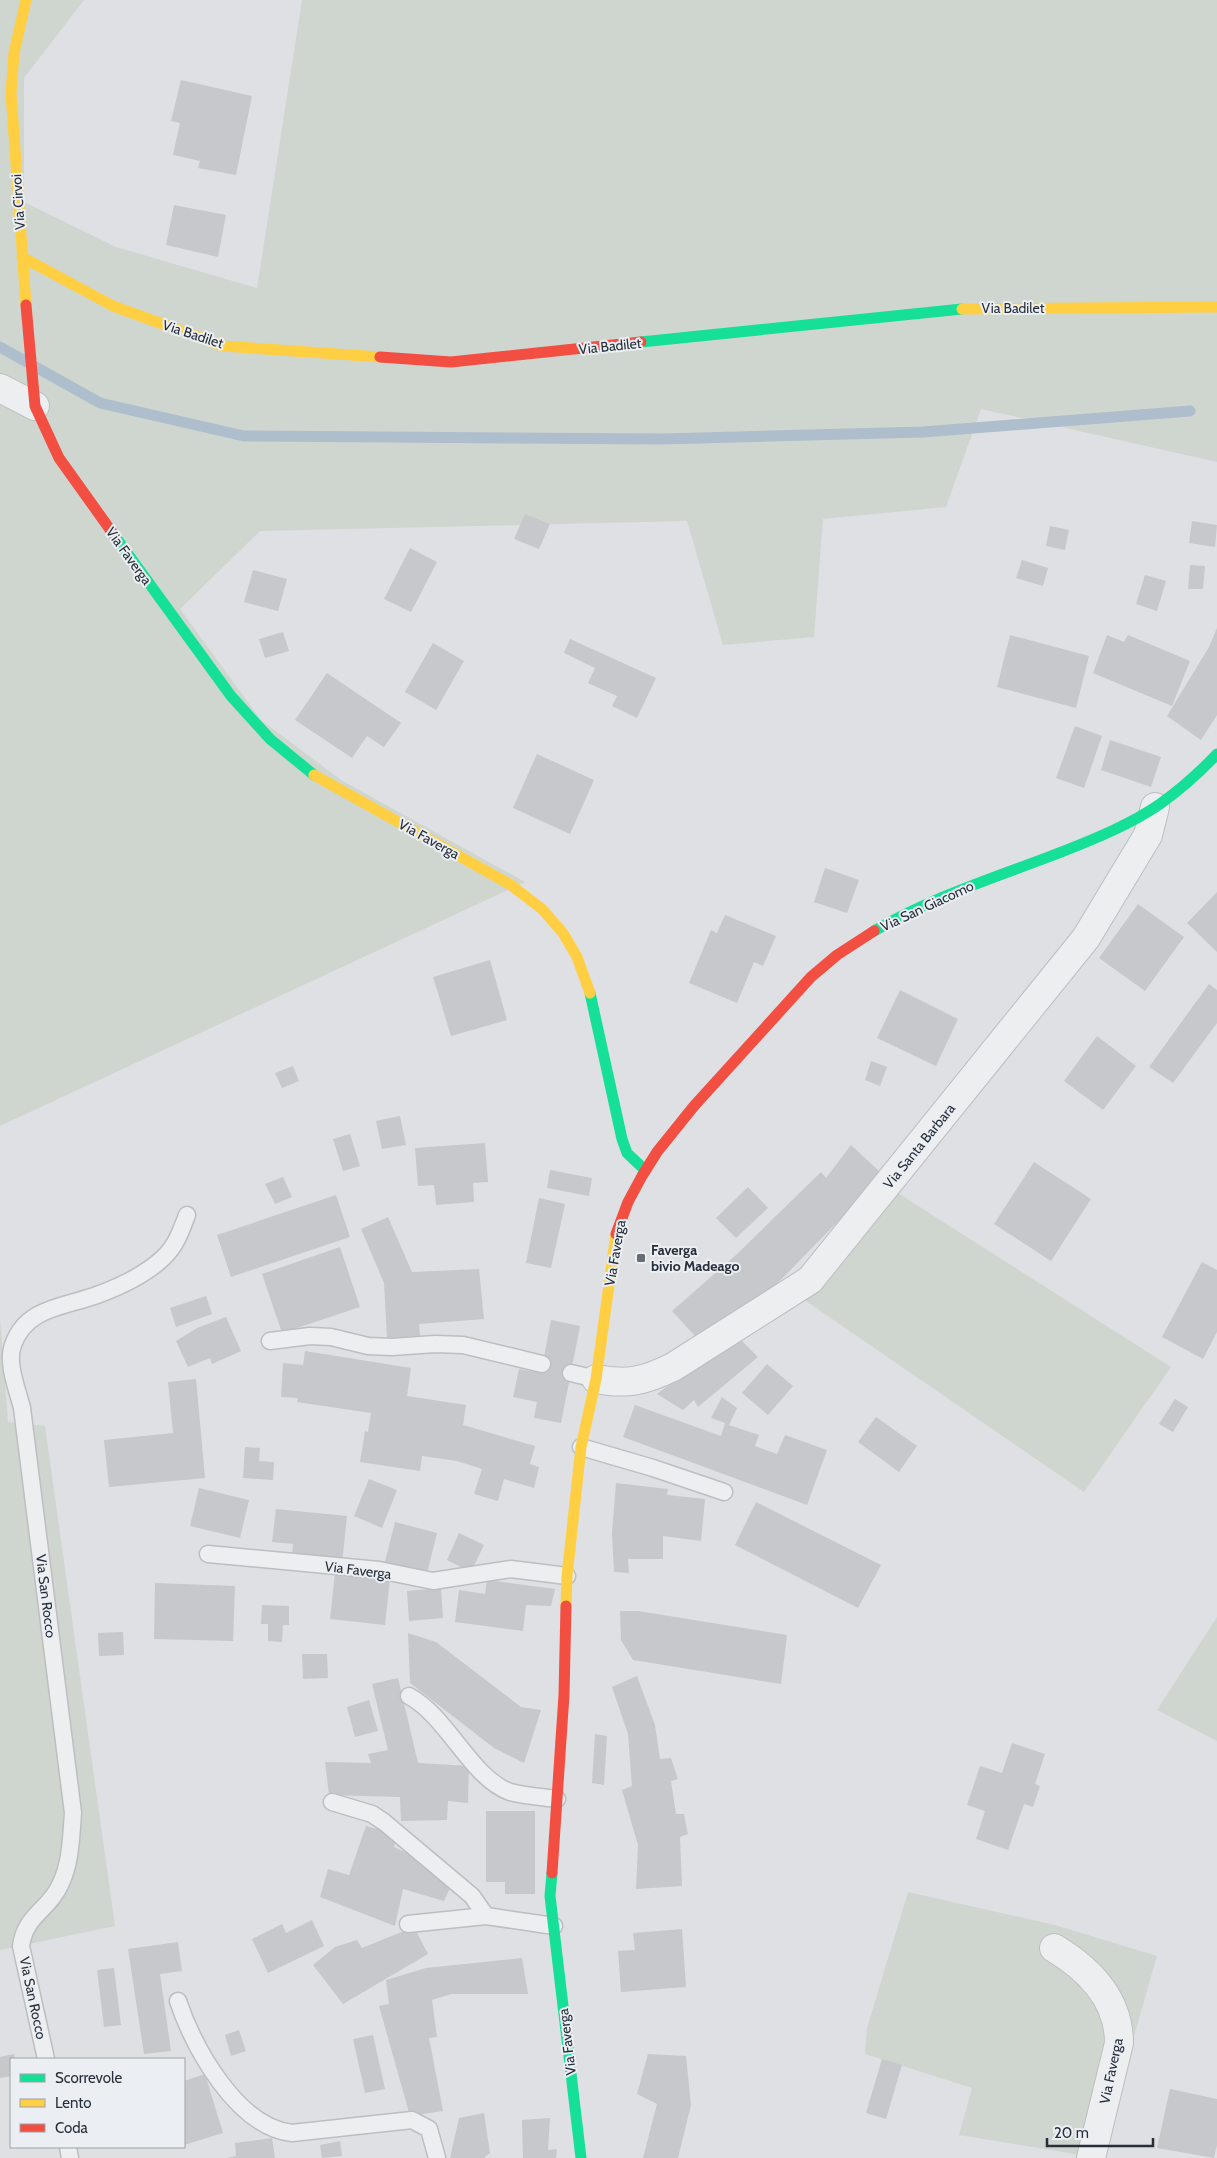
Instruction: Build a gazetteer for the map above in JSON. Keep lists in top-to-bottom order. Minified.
{"streets":{"street":["Via Cirvoi","Via Badilet","Via Faverga","Via San Giacomo","Via Santa Barbara"],"lane":["Via San Rocco"]},"crossings":[["Via Cirvoi","Via Badilet"],["Via Cirvoi","Via Faverga"],["Via Faverga","Via San Giacomo"],["Via Faverga","Via Santa Barbara"],["Via San Giacomo","Via Santa Barbara"]],"places":{"transit":["Faverga bivio Madeago"]},"legend":["Scorrevole","Lento","Coda"],"scale_bar":"20 m"}
